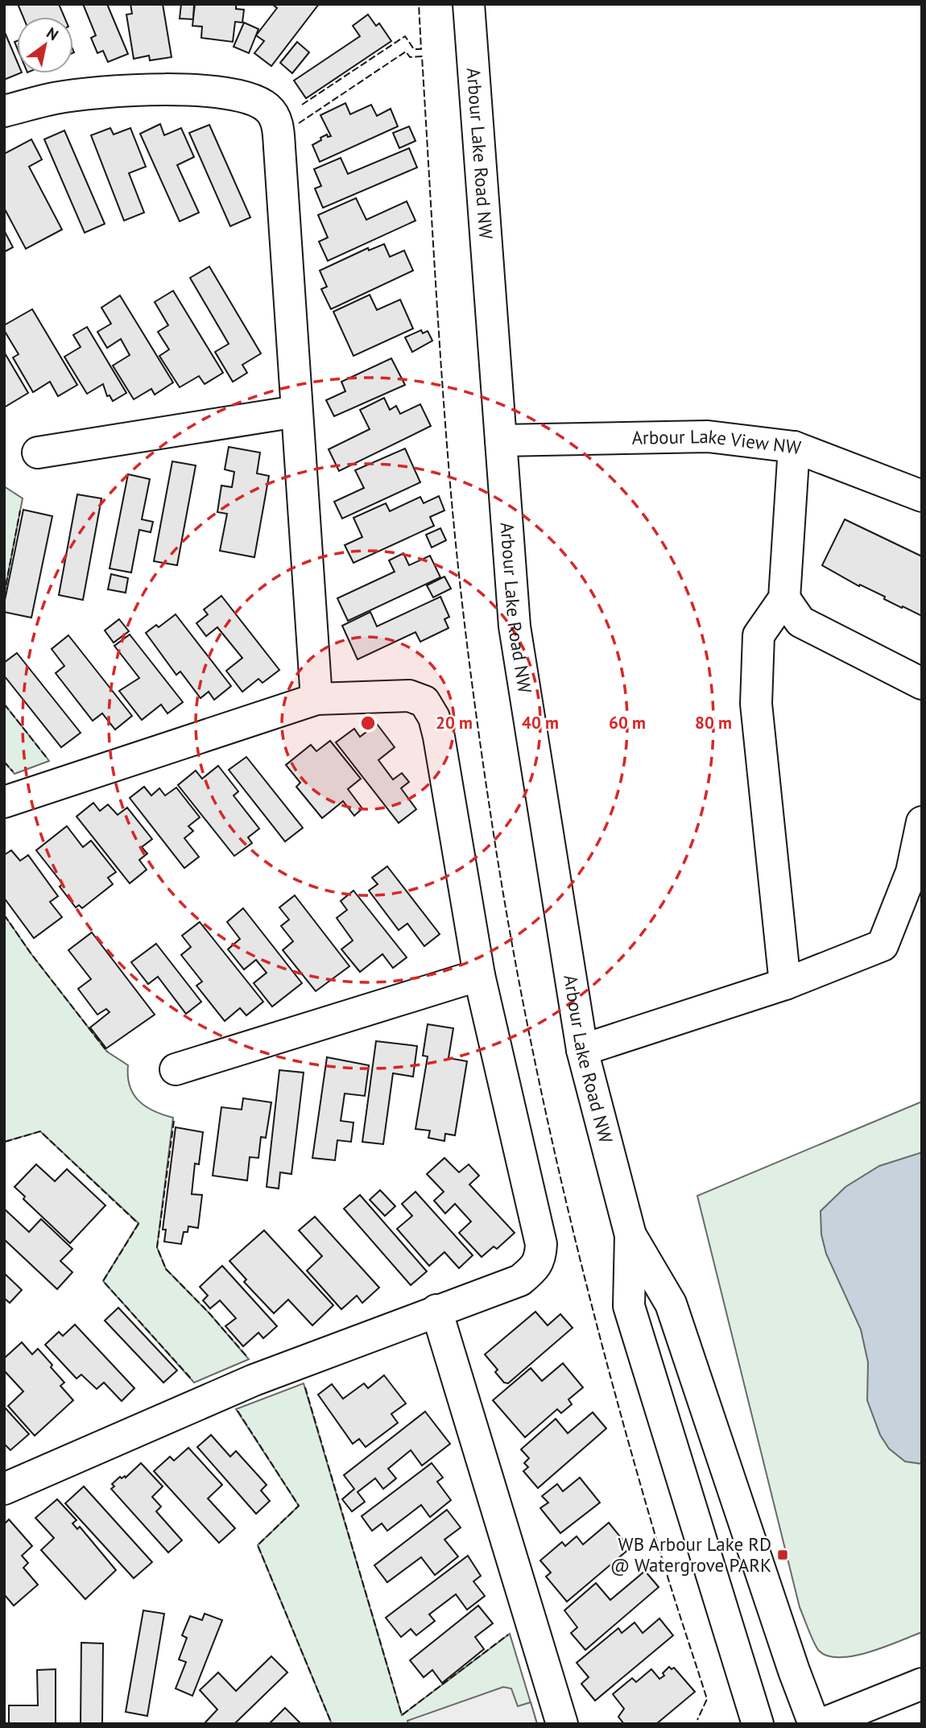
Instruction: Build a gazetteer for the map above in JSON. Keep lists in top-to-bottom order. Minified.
{"streets":{"street":["Arbour Lake Road NW","Arbour Lake View NW"]},"crossings":[["Arbour Lake Road NW","Arbour Lake View NW"]],"places":{"transit":["WB Arbour Lake RD @ Watergrove PARK"]},"north":"top right","rings":["20 m","40 m","60 m","80 m"]}
